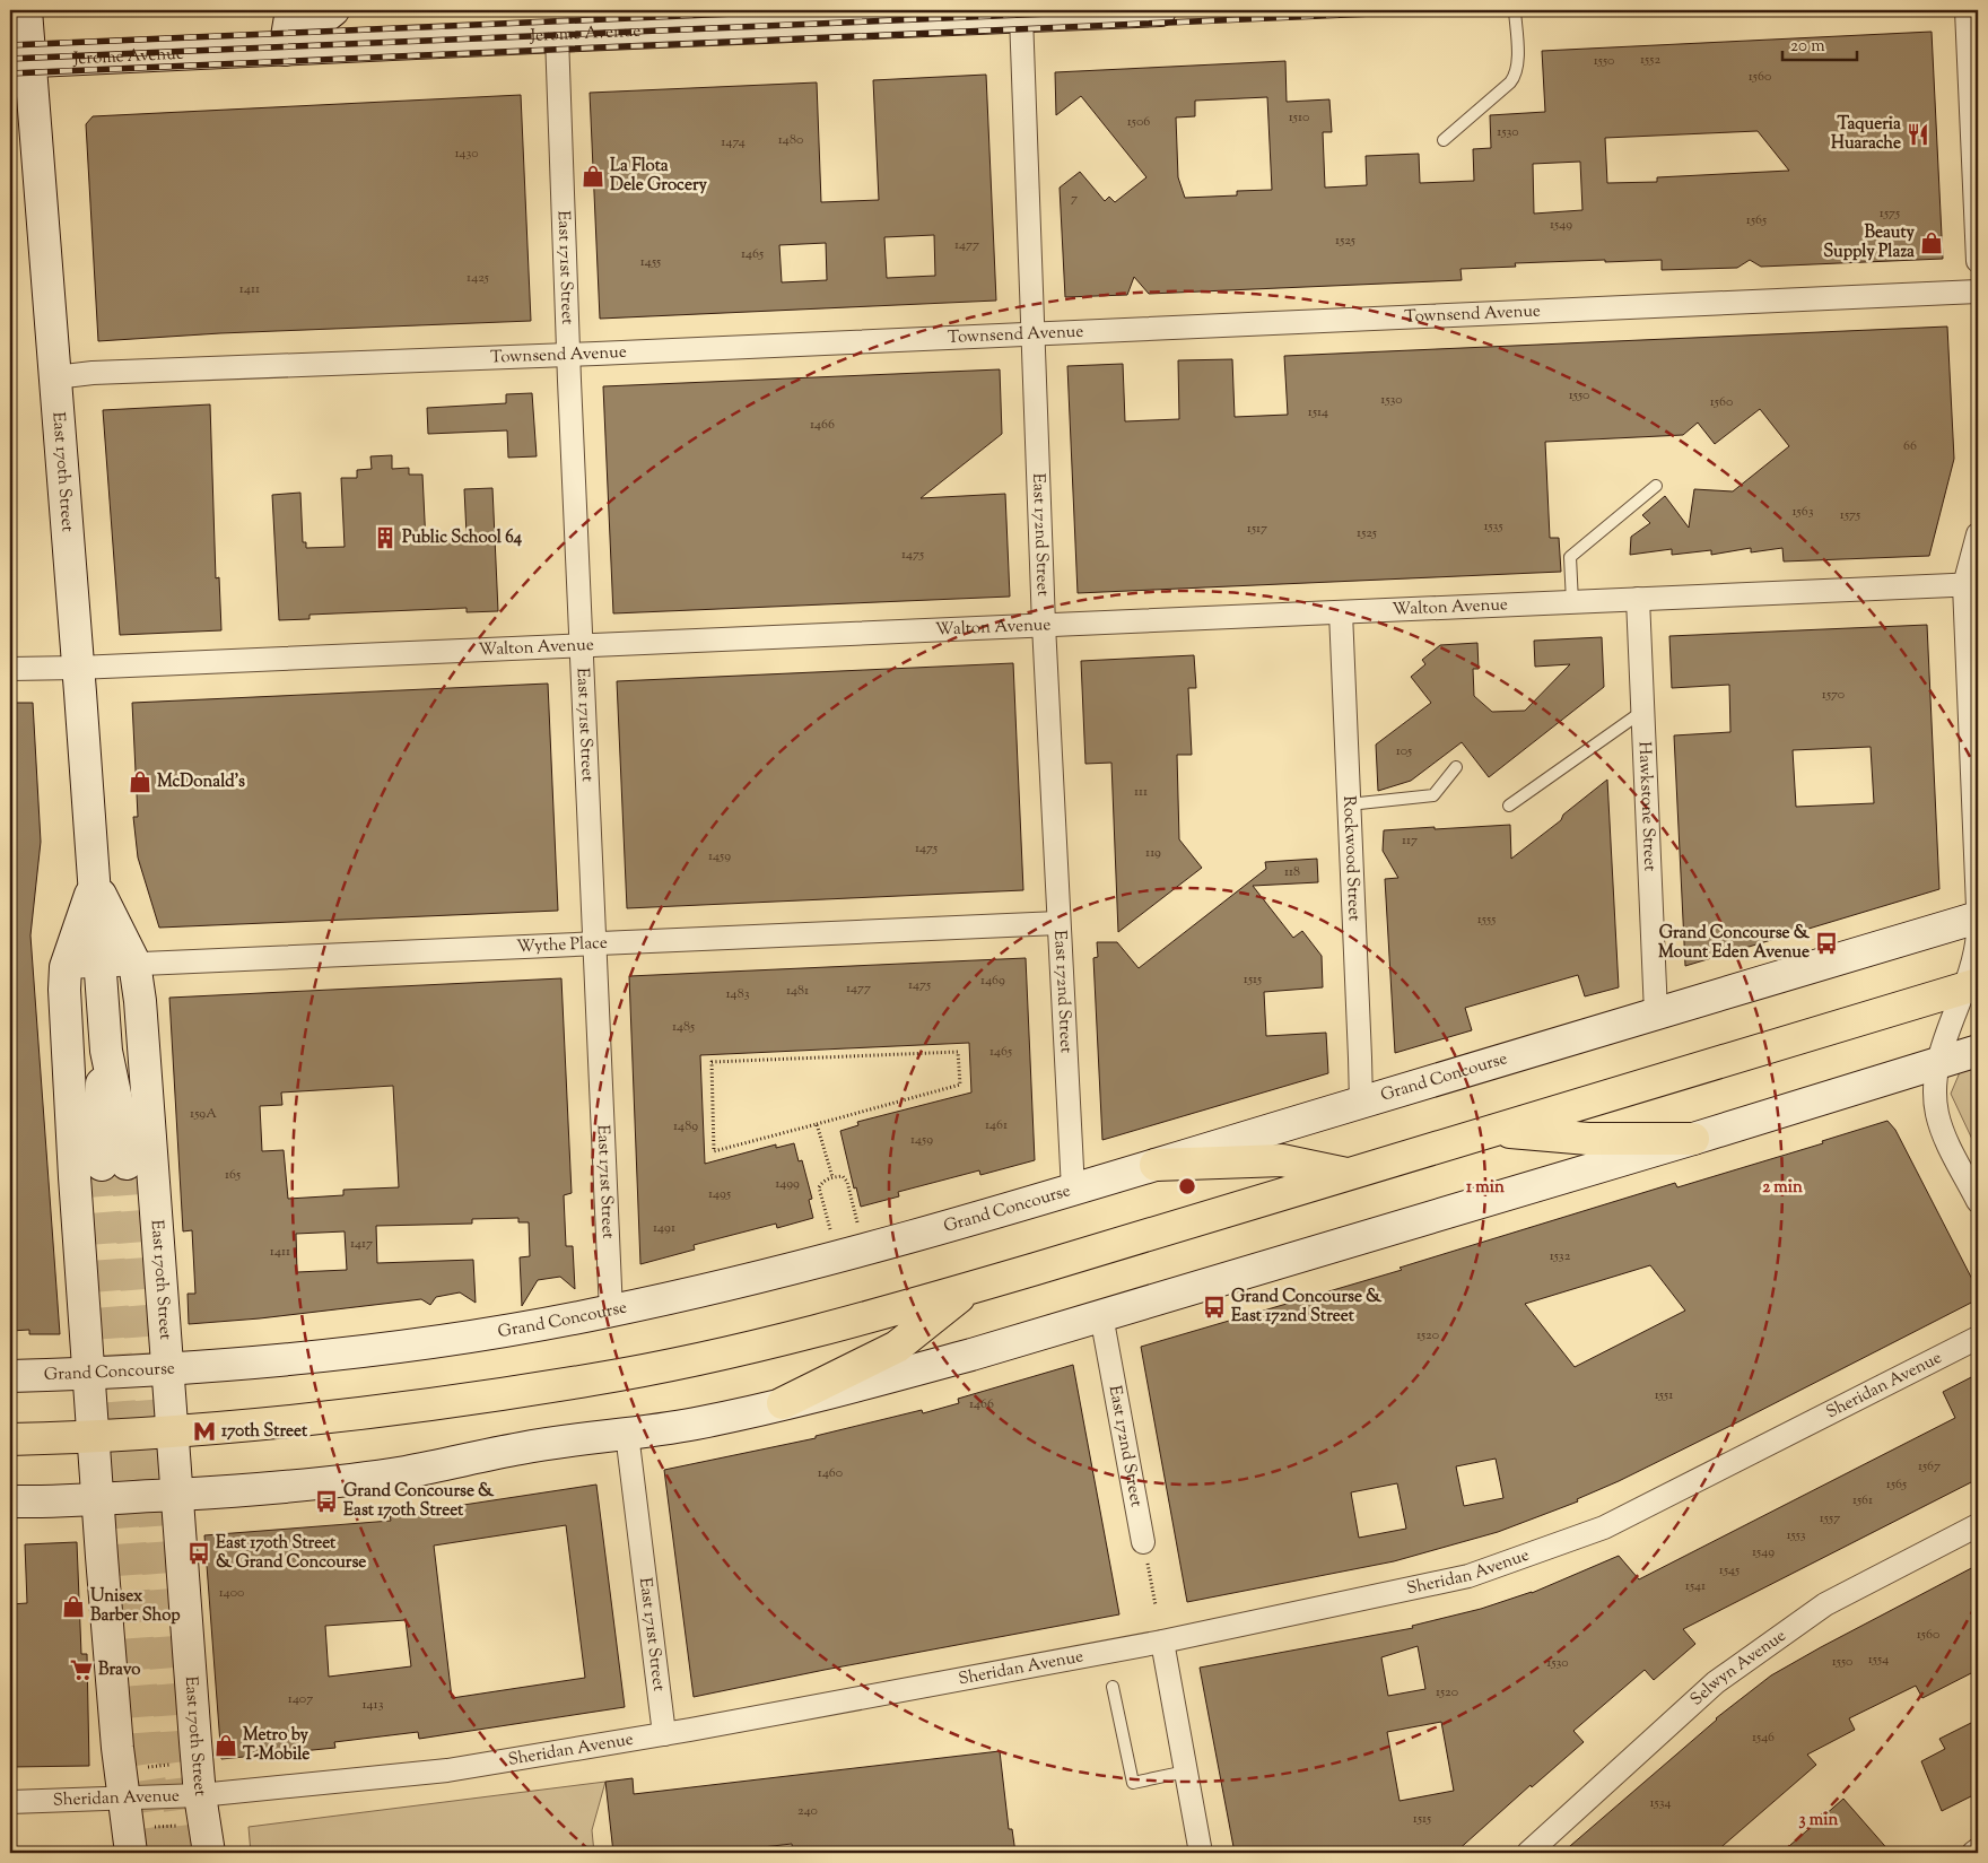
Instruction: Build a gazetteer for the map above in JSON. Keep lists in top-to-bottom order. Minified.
{"streets":{"street":["Jerome Avenue","East 171st Street","Townsend Avenue","East 170th Street","East 172nd Street","Walton Avenue","Hawkstone Street","Rockwood Street","Wythe Place","Grand Concourse","Sheridan Avenue","Selwyn Avenue"]},"crossings":[["Jerome Avenue","East 171st Street"],["Jerome Avenue","East 170th Street"],["Jerome Avenue","East 172nd Street"],["East 171st Street","Townsend Avenue"],["East 171st Street","Walton Avenue"],["East 171st Street","Wythe Place"],["East 171st Street","Grand Concourse"],["East 171st Street","Sheridan Avenue"],["Townsend Avenue","East 170th Street"],["Townsend Avenue","East 172nd Street"],["East 170th Street","Walton Avenue"],["East 170th Street","Wythe Place"],["East 170th Street","Grand Concourse"],["East 170th Street","Sheridan Avenue"],["East 172nd Street","Walton Avenue"],["East 172nd Street","Wythe Place"],["East 172nd Street","Grand Concourse"],["Walton Avenue","Hawkstone Street"],["Walton Avenue","Rockwood Street"],["Hawkstone Street","Grand Concourse"],["Rockwood Street","Grand Concourse"]],"places":{"restaurant":["Taqueria Huarache"],"shop":["La Flota Dele Grocery","Beauty Supply Plaza","McDonald's","Unisex Barber Shop","Metro by T-Mobile"],"building":["Public School 64"],"bus stop":["Grand Concourse & Mount Eden Avenue","Grand Concourse & East 172nd Street","Grand Concourse & East 170th Street","East 170th Street & Grand Concourse"],"metro station":["170th Street"],"supermarket":["Bravo"]},"house_numbers":["1552","1550","1560","1510","1506","1530","1480","1474","1430","7","1575","1565","1549","1525","1477","1465","1455","1425","1411","1550","1530","1560","1514","1466","66","1563","1575","1535","1517","1525","1475","1570","105","111","117","1475","119","1459","118","1555","1515","1469","1475","1477","1481","1483","1485","1465","159A","1461","1489","1459","165","1499","1495","1491","1417","1411","1532","1520","1551","1466","1567","1460","1565","1561","1557","1553","1549","1545","1541","1400","1560","1554","1550","1530","1520","1407","1413","1546","1534","240","1515"],"scale_bar":"20 m","rings":["1 min","2 min","3 min"]}
